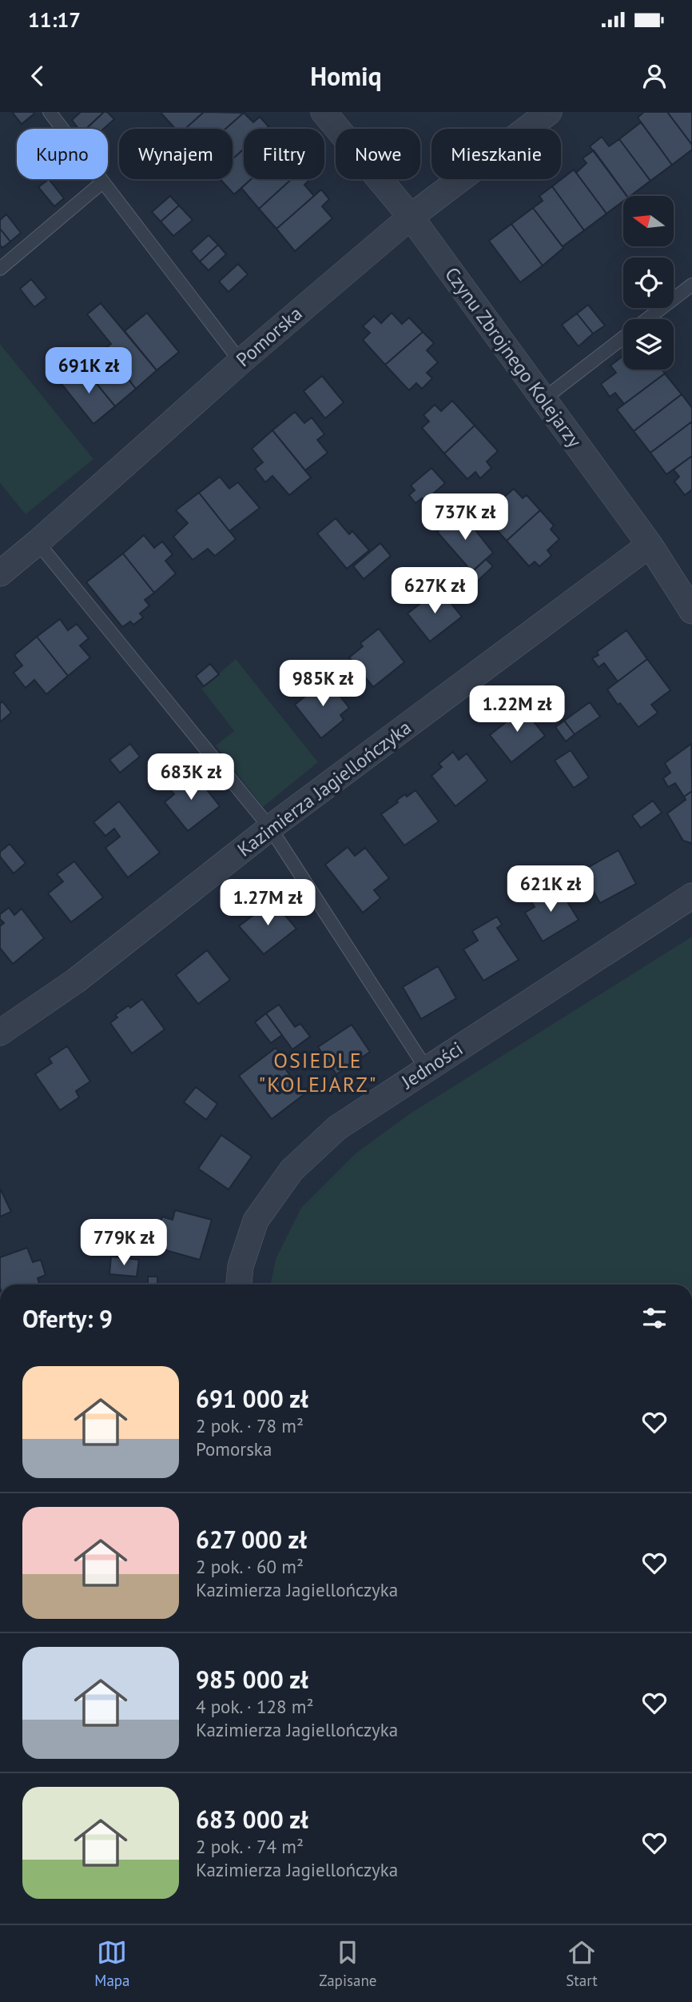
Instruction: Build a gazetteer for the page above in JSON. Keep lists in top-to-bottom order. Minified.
{"streets":{"street":["Pomorska","Czynu Zbrojnego Kolejarzy","Kazimierza Jagiellończyka","Jedności"]},"crossings":[["Pomorska","Czynu Zbrojnego Kolejarzy"],["Czynu Zbrojnego Kolejarzy","Kazimierza Jagiellończyka"]],"districts":["OSIEDLE \"KOLEJARZ\""],"north":"left","page":{"status":"11:17","header":"Homiq","chip":["Kupno","Wynajem","Filtry","Nowe","Mieszkanie"],"price":["691K zł","737K zł","627K zł","985K zł","1.22M zł","683K zł","621K zł","1.27M zł","779K zł"],"heading":"Oferty: 9","list":[{"name":"691 000 zł","note":"2 pok. · 78 m² · Pomorska"},{"name":"627 000 zł","note":"2 pok. · 60 m² · Kazimierza Jagiellończyka"},{"name":"985 000 zł","note":"4 pok. · 128 m² · Kazimierza Jagiellończyka"},{"name":"683 000 zł","note":"2 pok. · 74 m² · Kazimierza Jagiellończyka"}],"tabs":["Mapa","Zapisane","Start"]}}
